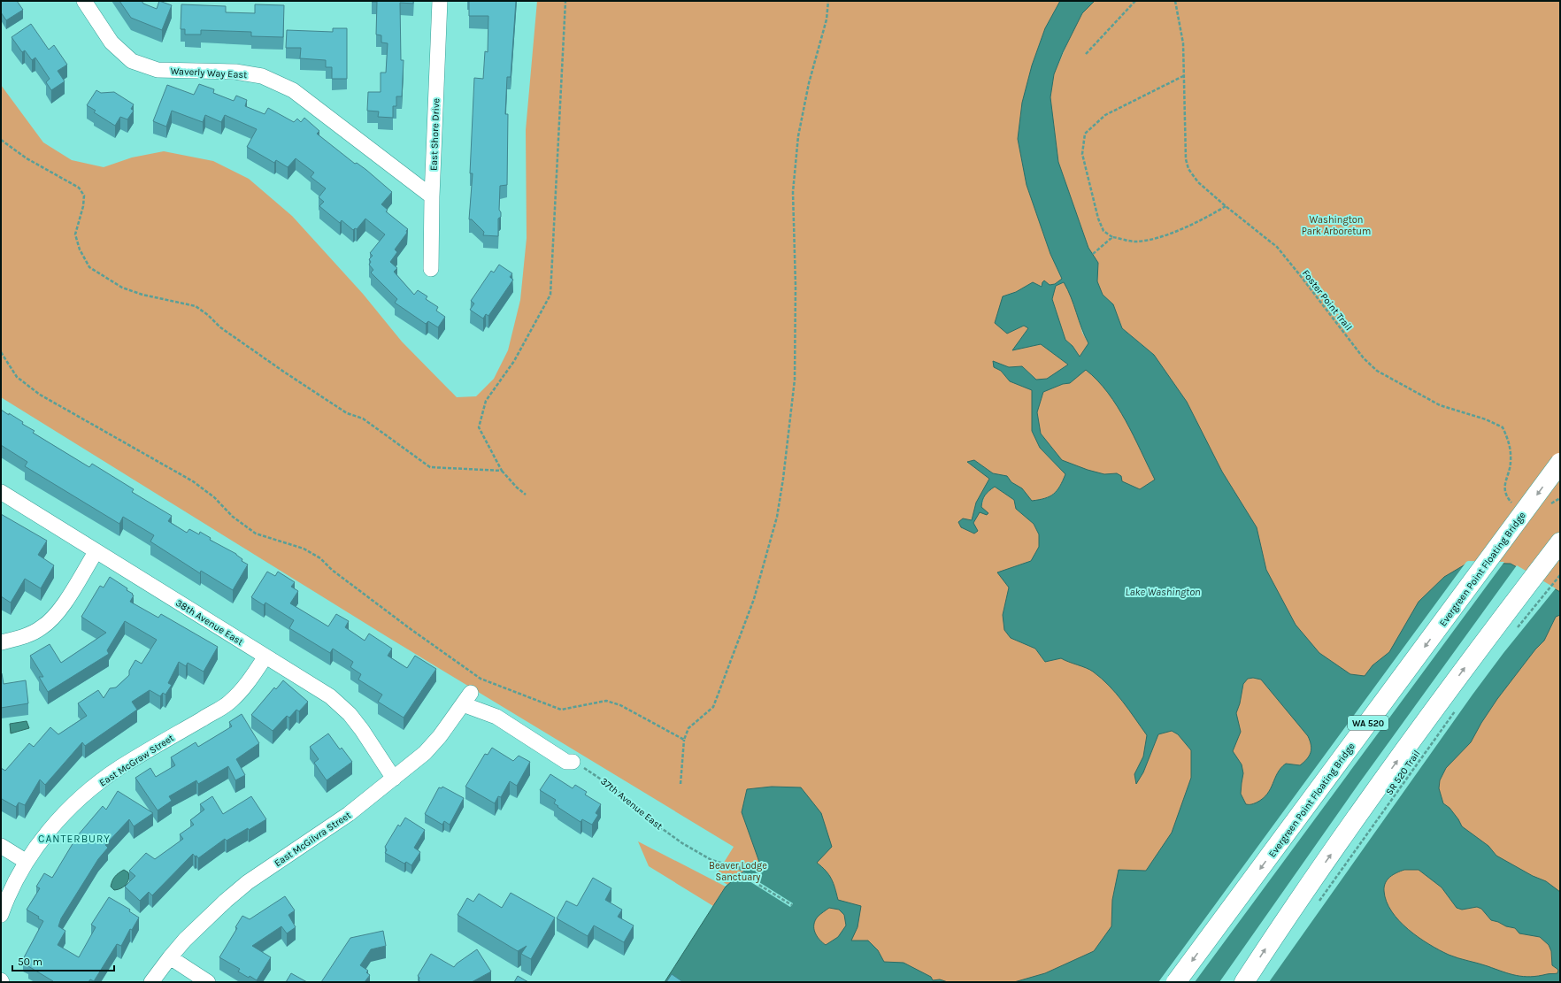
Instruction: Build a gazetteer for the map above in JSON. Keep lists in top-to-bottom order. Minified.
{"streets":{"highway":["Evergreen Point Floating Bridge","WA 520"],"street":["Waverly Way East","East Shore Drive","38th Avenue East","East McGraw Street","East McGilvra Street"],"path":["Foster Point Trail","SR 520 Trail","37th Avenue East"]},"crossings":[["Waverly Way East","East Shore Drive"],["38th Avenue East","East McGraw Street"],["38th Avenue East","East McGilvra Street"],["37th Avenue East","East McGilvra Street"]],"districts":["CANTERBURY"],"water":["Lake Washington"],"parks":["Washington Park Arboretum","Beaver Lodge Sanctuary"],"scale_bar":"50 m"}
